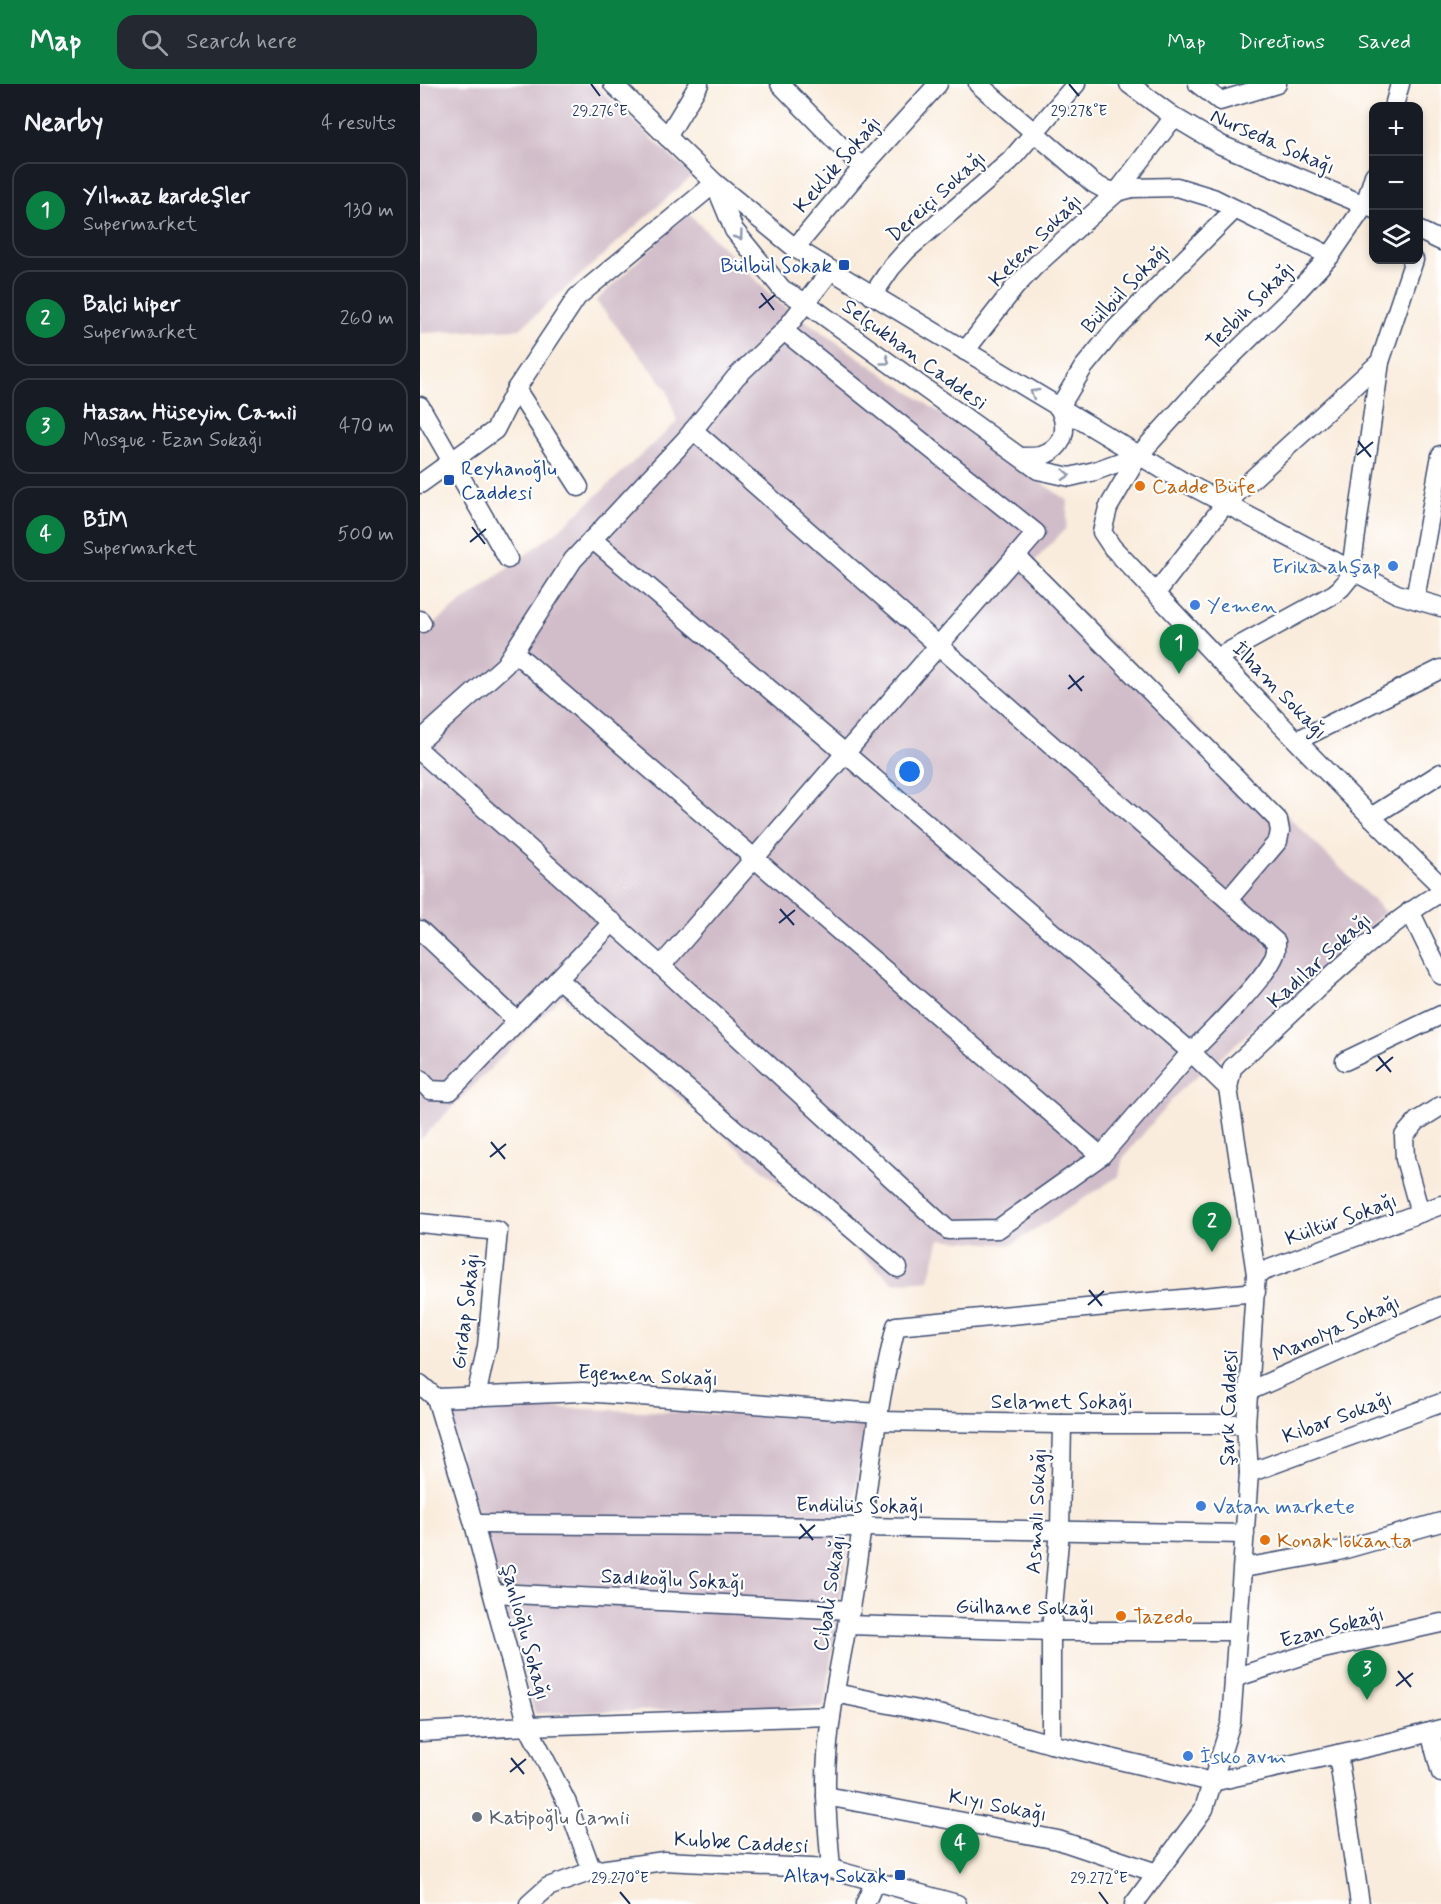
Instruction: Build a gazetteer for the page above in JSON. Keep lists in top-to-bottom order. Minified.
{"streets":{"street":["Nurseda Sokağı","Keklik Sokağı","Dereiçi Sokağı","Keten Sokağı","Bülbül Sokağı","Tesbih Sokağı","Selçukhan Caddesi","İlham Sokağı","Kadılar Sokağı","Kültür Sokağı","Girdap Sokağı","Manolya Sokağı","Egemen Sokağı","Selamet Sokağı","Şark Caddesi","Kibar Sokağı","Endülüs Sokağı","Asmalı Sokağı","Sadıkoğlu Sokağı","Cibali Sokağı","Gülhane Sokağı","Ezan Sokağı","Şanlıoğlu Sokağı","Kıyı Sokağı","Kubbe Caddesi"]},"crossings":[["Nurseda Sokağı","Keten Sokağı"],["Nurseda Sokağı","Tesbih Sokağı"],["Keklik Sokağı","Selçukhan Caddesi"],["Dereiçi Sokağı","Selçukhan Caddesi"],["Keten Sokağı","Selçukhan Caddesi"],["Bülbül Sokağı","Selçukhan Caddesi"],["Tesbih Sokağı","Selçukhan Caddesi"],["Tesbih Sokağı","İlham Sokağı"],["Selçukhan Caddesi","İlham Sokağı"],["Kadılar Sokağı","Şark Caddesi"],["Kültür Sokağı","Şark Caddesi"],["Kültür Sokağı","Cibali Sokağı"],["Girdap Sokağı","Egemen Sokağı"],["Manolya Sokağı","Şark Caddesi"],["Egemen Sokağı","Selamet Sokağı"],["Egemen Sokağı","Cibali Sokağı"],["Egemen Sokağı","Şanlıoğlu Sokağı"],["Selamet Sokağı","Şark Caddesi"],["Selamet Sokağı","Asmalı Sokağı"],["Selamet Sokağı","Cibali Sokağı"],["Şark Caddesi","Kibar Sokağı"],["Şark Caddesi","Endülüs Sokağı"],["Şark Caddesi","Gülhane Sokağı"],["Şark Caddesi","Ezan Sokağı"],["Şark Caddesi","Kıyı Sokağı"],["Endülüs Sokağı","Asmalı Sokağı"],["Endülüs Sokağı","Cibali Sokağı"],["Endülüs Sokağı","Şanlıoğlu Sokağı"],["Asmalı Sokağı","Gülhane Sokağı"],["Sadıkoğlu Sokağı","Cibali Sokağı"],["Sadıkoğlu Sokağı","Gülhane Sokağı"],["Sadıkoğlu Sokağı","Şanlıoğlu Sokağı"],["Cibali Sokağı","Gülhane Sokağı"],["Cibali Sokağı","Kıyı Sokağı"],["Cibali Sokağı","Kubbe Caddesi"],["Şanlıoğlu Sokağı","Kubbe Caddesi"]],"places":{"transit":["Bülbül Sokak","Reyhanoğlu Caddesi","Altay Sokak"],"other":["Cadde Büfe","Erika ahşap","Yemen","Vatan markete","Konak lokanta","Tazedo","İsko avm","Katipoğlu Camii"]},"page":{"header":"Map","search":"Search here","nav":["Map","Directions","Saved"],"heading":["Nearby","4 results"],"map_buttons":["+","−"],"list":[{"mark":"1","name":"Yılmaz kardeşler","note":"Supermarket","value":"130 m"},{"mark":"2","name":"Balci hiper","note":"Supermarket","value":"260 m"},{"mark":"3","name":"Hasan Hüseyin Camii","note":"Mosque · Ezan Sokağı","value":"470 m"},{"mark":"4","name":"BİM","note":"Supermarket","value":"500 m"}],"pins":["1","2","3","4"]},"coordinates":["29.276°E","29.278°E","29.270°E","29.272°E"]}
